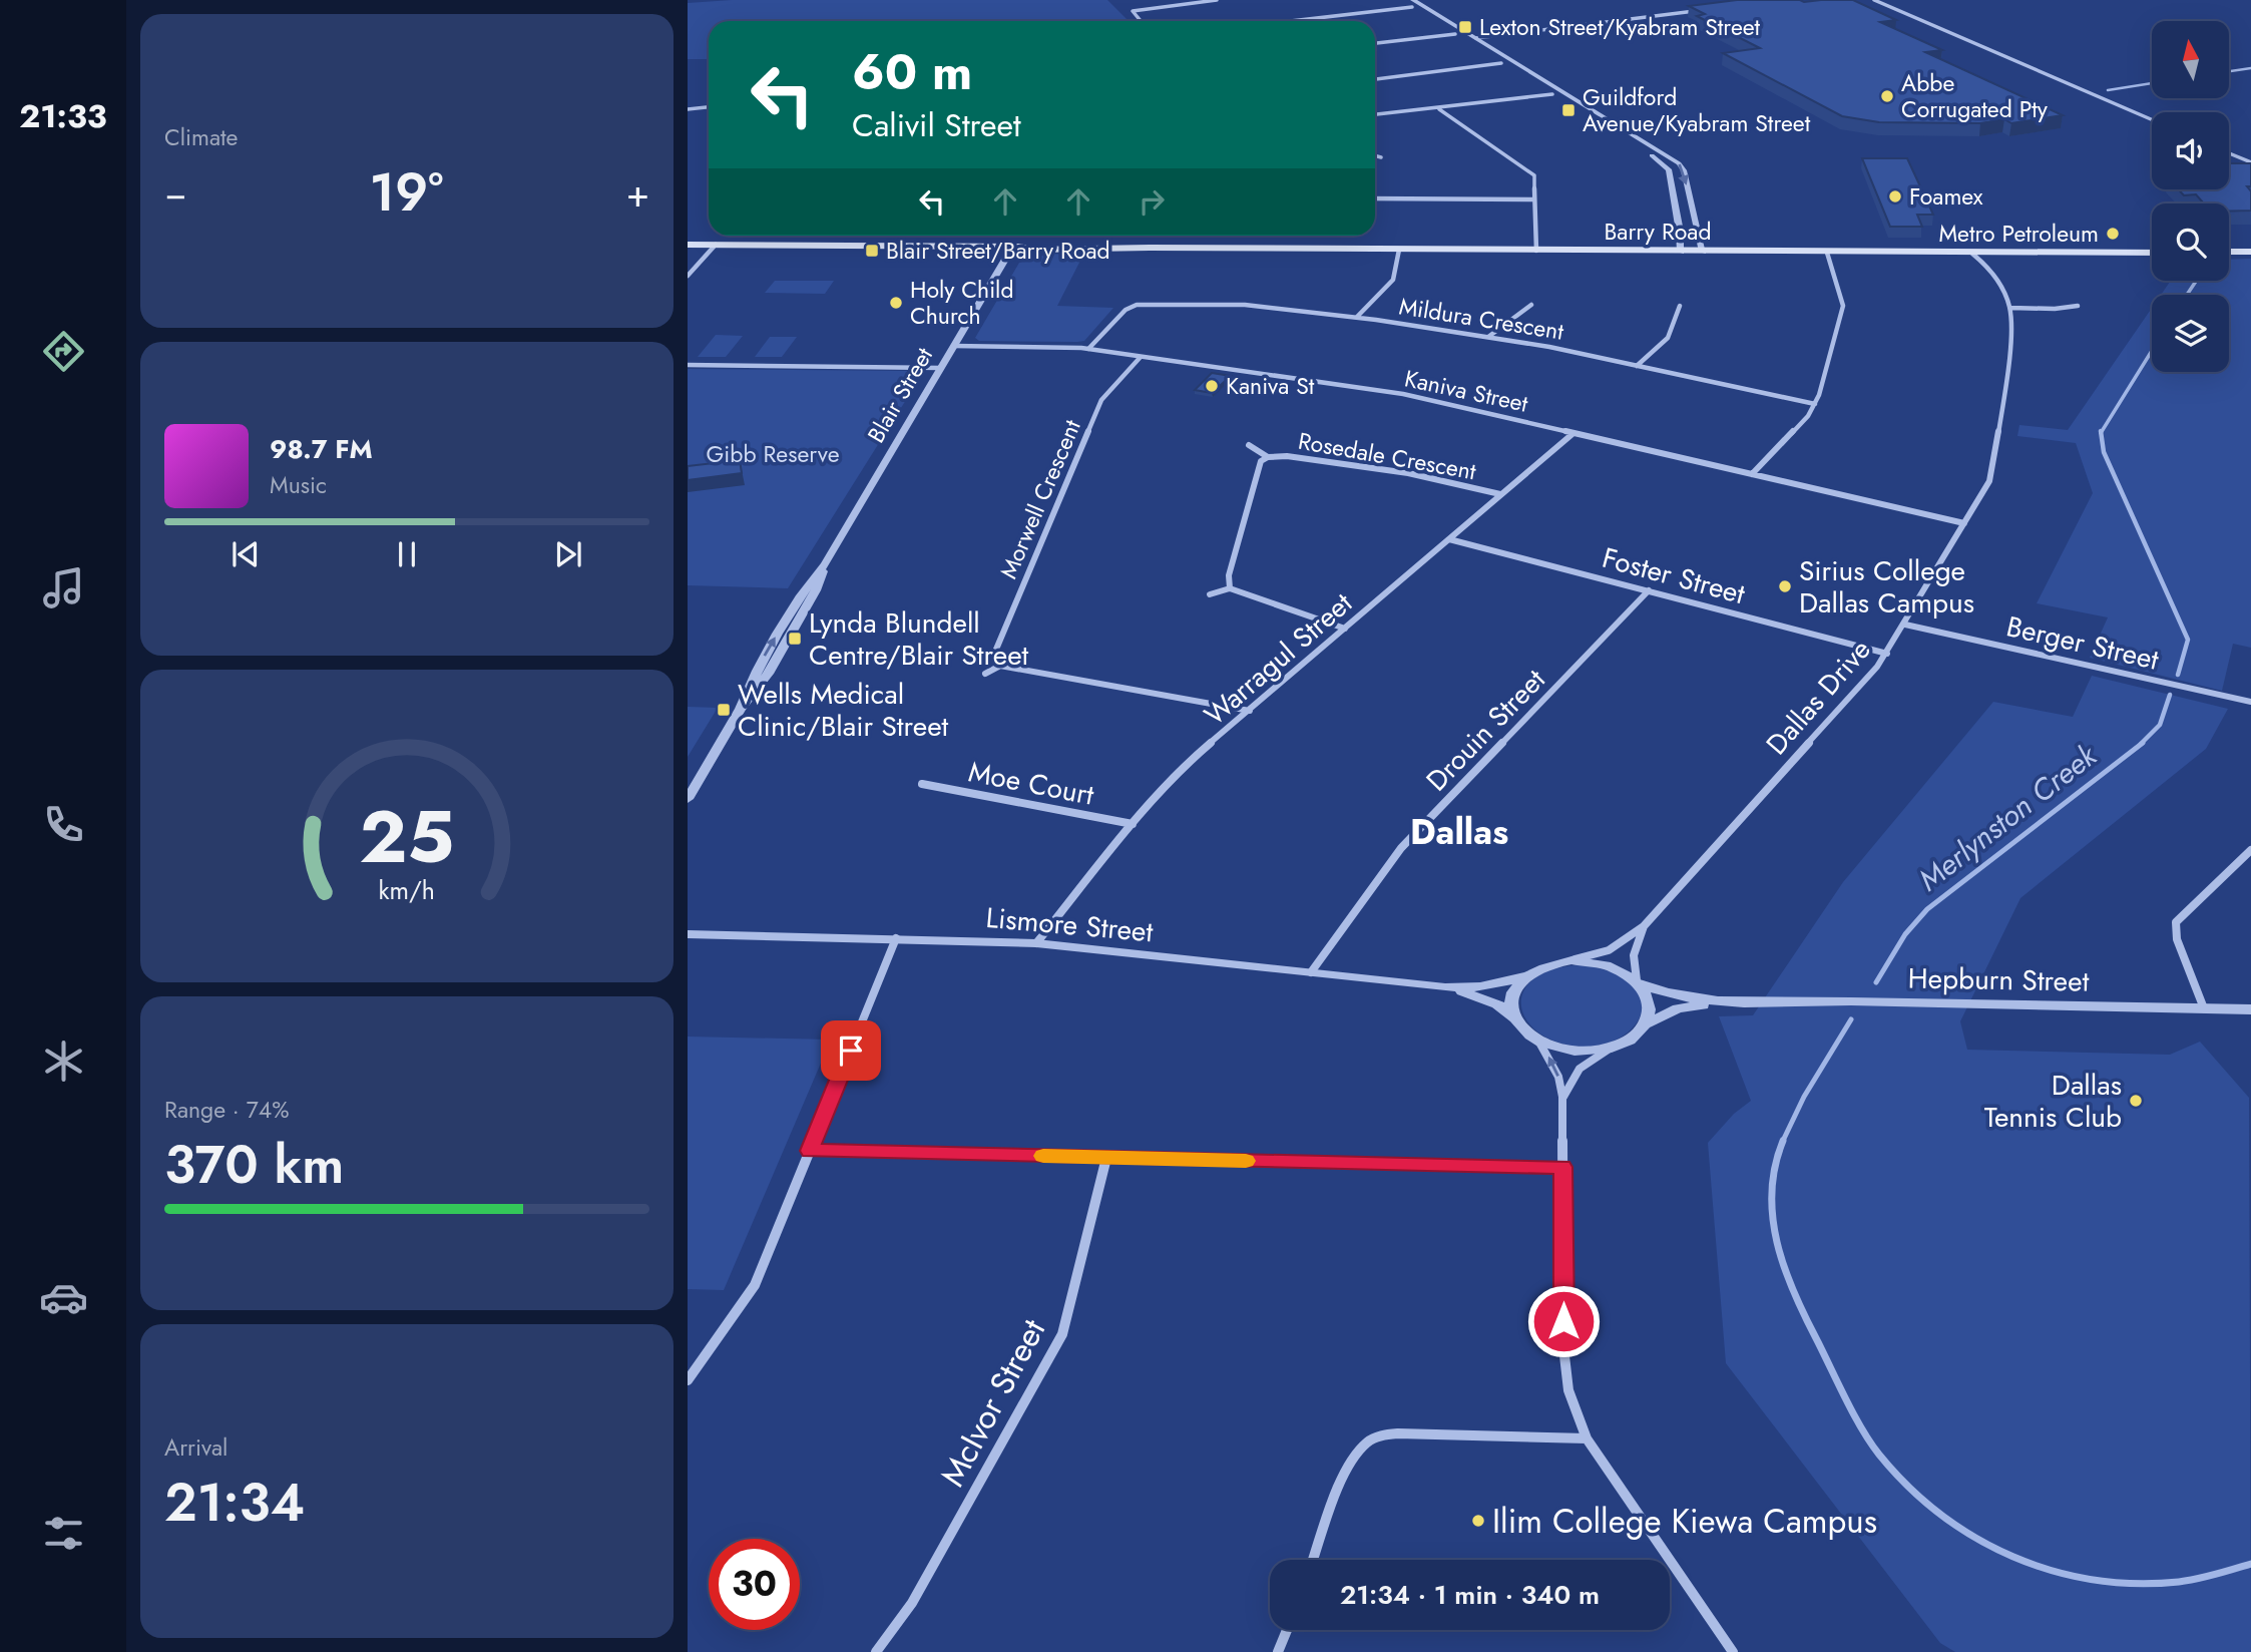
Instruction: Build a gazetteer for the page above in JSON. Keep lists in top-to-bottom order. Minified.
{"streets":{"main road":["Barry Road"],"street":["Mildura Crescent","Kaniva Street","Blair Street","Rosedale Crescent","Morwell Crescent","Foster Street","Berger Street","Warragul Street","Dallas Drive","Drouin Street","Moe Court","Lismore Street","Hepburn Street","McIvor Street"]},"crossings":[["Barry Road","Blair Street"],["Kaniva Street","Blair Street"],["Kaniva Street","Morwell Crescent"],["Kaniva Street","Warragul Street"],["Kaniva Street","Dallas Drive"],["Rosedale Crescent","Warragul Street"],["Foster Street","Warragul Street"],["Foster Street","Dallas Drive"],["Foster Street","Drouin Street"],["Berger Street","Dallas Drive"],["Warragul Street","Moe Court"],["Warragul Street","Lismore Street"],["Dallas Drive","Lismore Street"],["Dallas Drive","Hepburn Street"],["Drouin Street","Lismore Street"],["Lismore Street","Hepburn Street"]],"districts":["Dallas"],"water":["Merlynston Creek"],"parks":["Gibb Reserve"],"places":{"transit":["Lexton Street/Kyabram Street","Guildford Avenue/Kyabram Street","Blair Street/Barry Road","Lynda Blundell Centre/Blair Street","Wells Medical Clinic/Blair Street"],"other":["Abbe Corrugated Pty","Foamex","Metro Petroleum","Holy Child Church","Kaniva St","Sirius College Dallas Campus","Dallas Tennis Club","Ilim College Kiewa Campus"]},"north":"top","page":{"tabs":"21:33","tile":["Climate",["Range · 74%","370 km"],["Arrival","21:34"]],"turn":["60 m","Calivil Street"],"heat":["−","19°","+"],"song":["98.7 FM","Music"],"limit":"30","trip":"21:34 · 1 min · 340 m","gauge":["25","km/h"]}}
